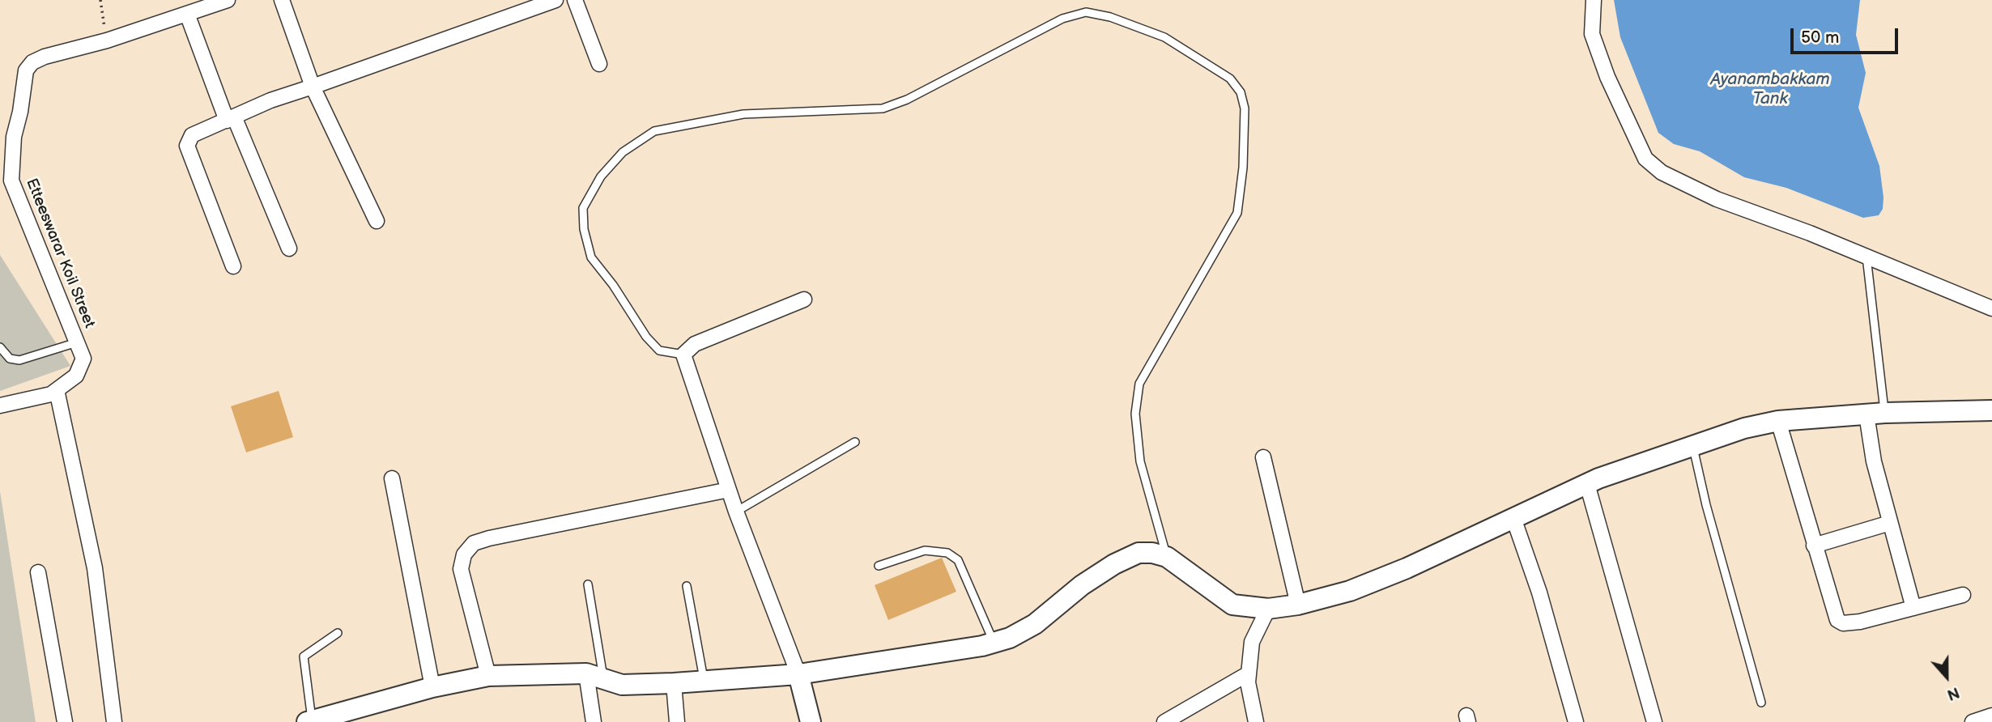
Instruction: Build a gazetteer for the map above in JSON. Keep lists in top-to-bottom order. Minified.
{"streets":{"street":["Etteeswarar Koil Street"]},"water":["Ayanambakkam Tank"],"scale_bar":"50 m","north":"bottom"}
